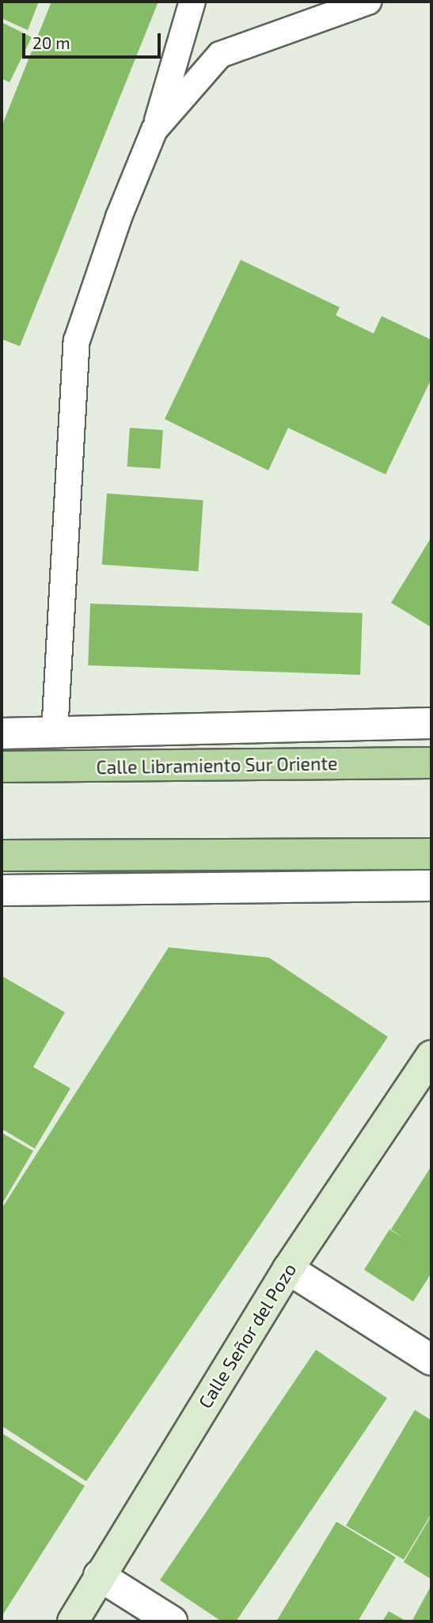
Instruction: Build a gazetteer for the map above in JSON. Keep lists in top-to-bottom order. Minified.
{"streets":{"main road":["Calle Libramiento Sur Oriente"],"street":["Calle Señor del Pozo"]},"scale_bar":"20 m"}
